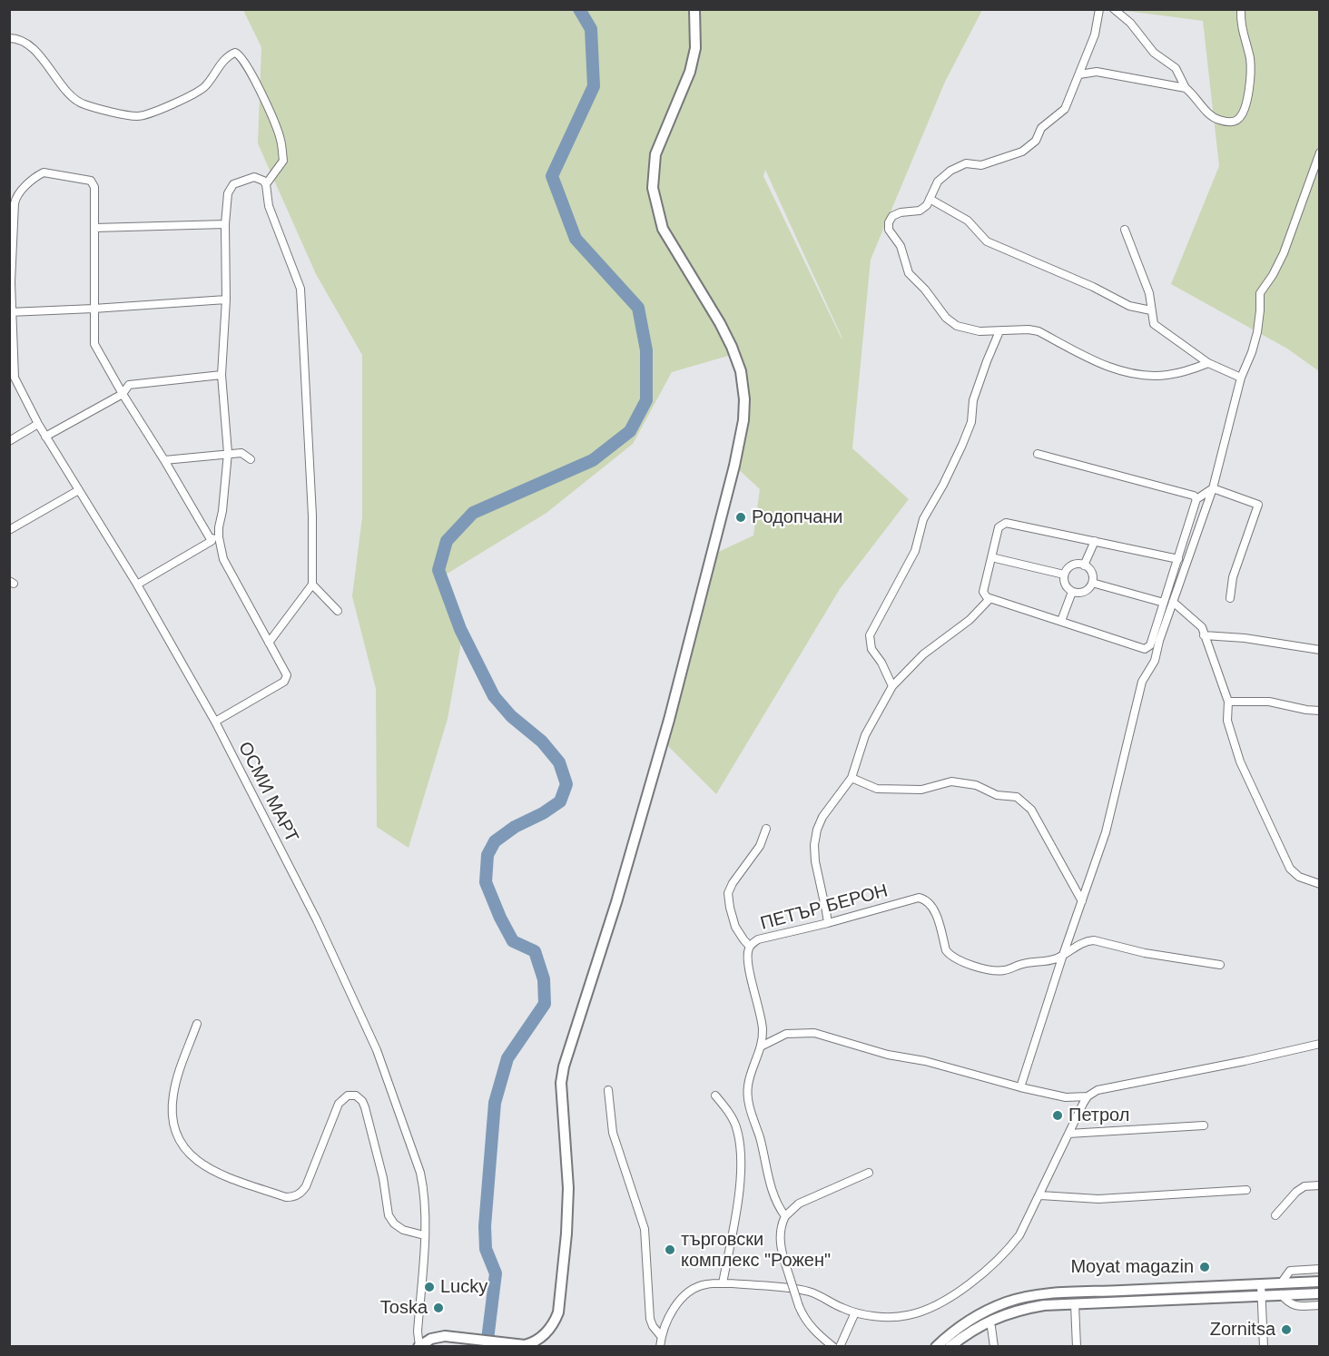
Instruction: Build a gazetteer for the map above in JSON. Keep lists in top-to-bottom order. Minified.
{"streets":{"street":["ОСМИ МАРТ","ПЕТЪР БЕРОН"]},"places":["Родопчани","Петрол","търговски комплекс \"Рожен\"","Moyat magazin","Lucky","Toska","Zornitsa"]}
